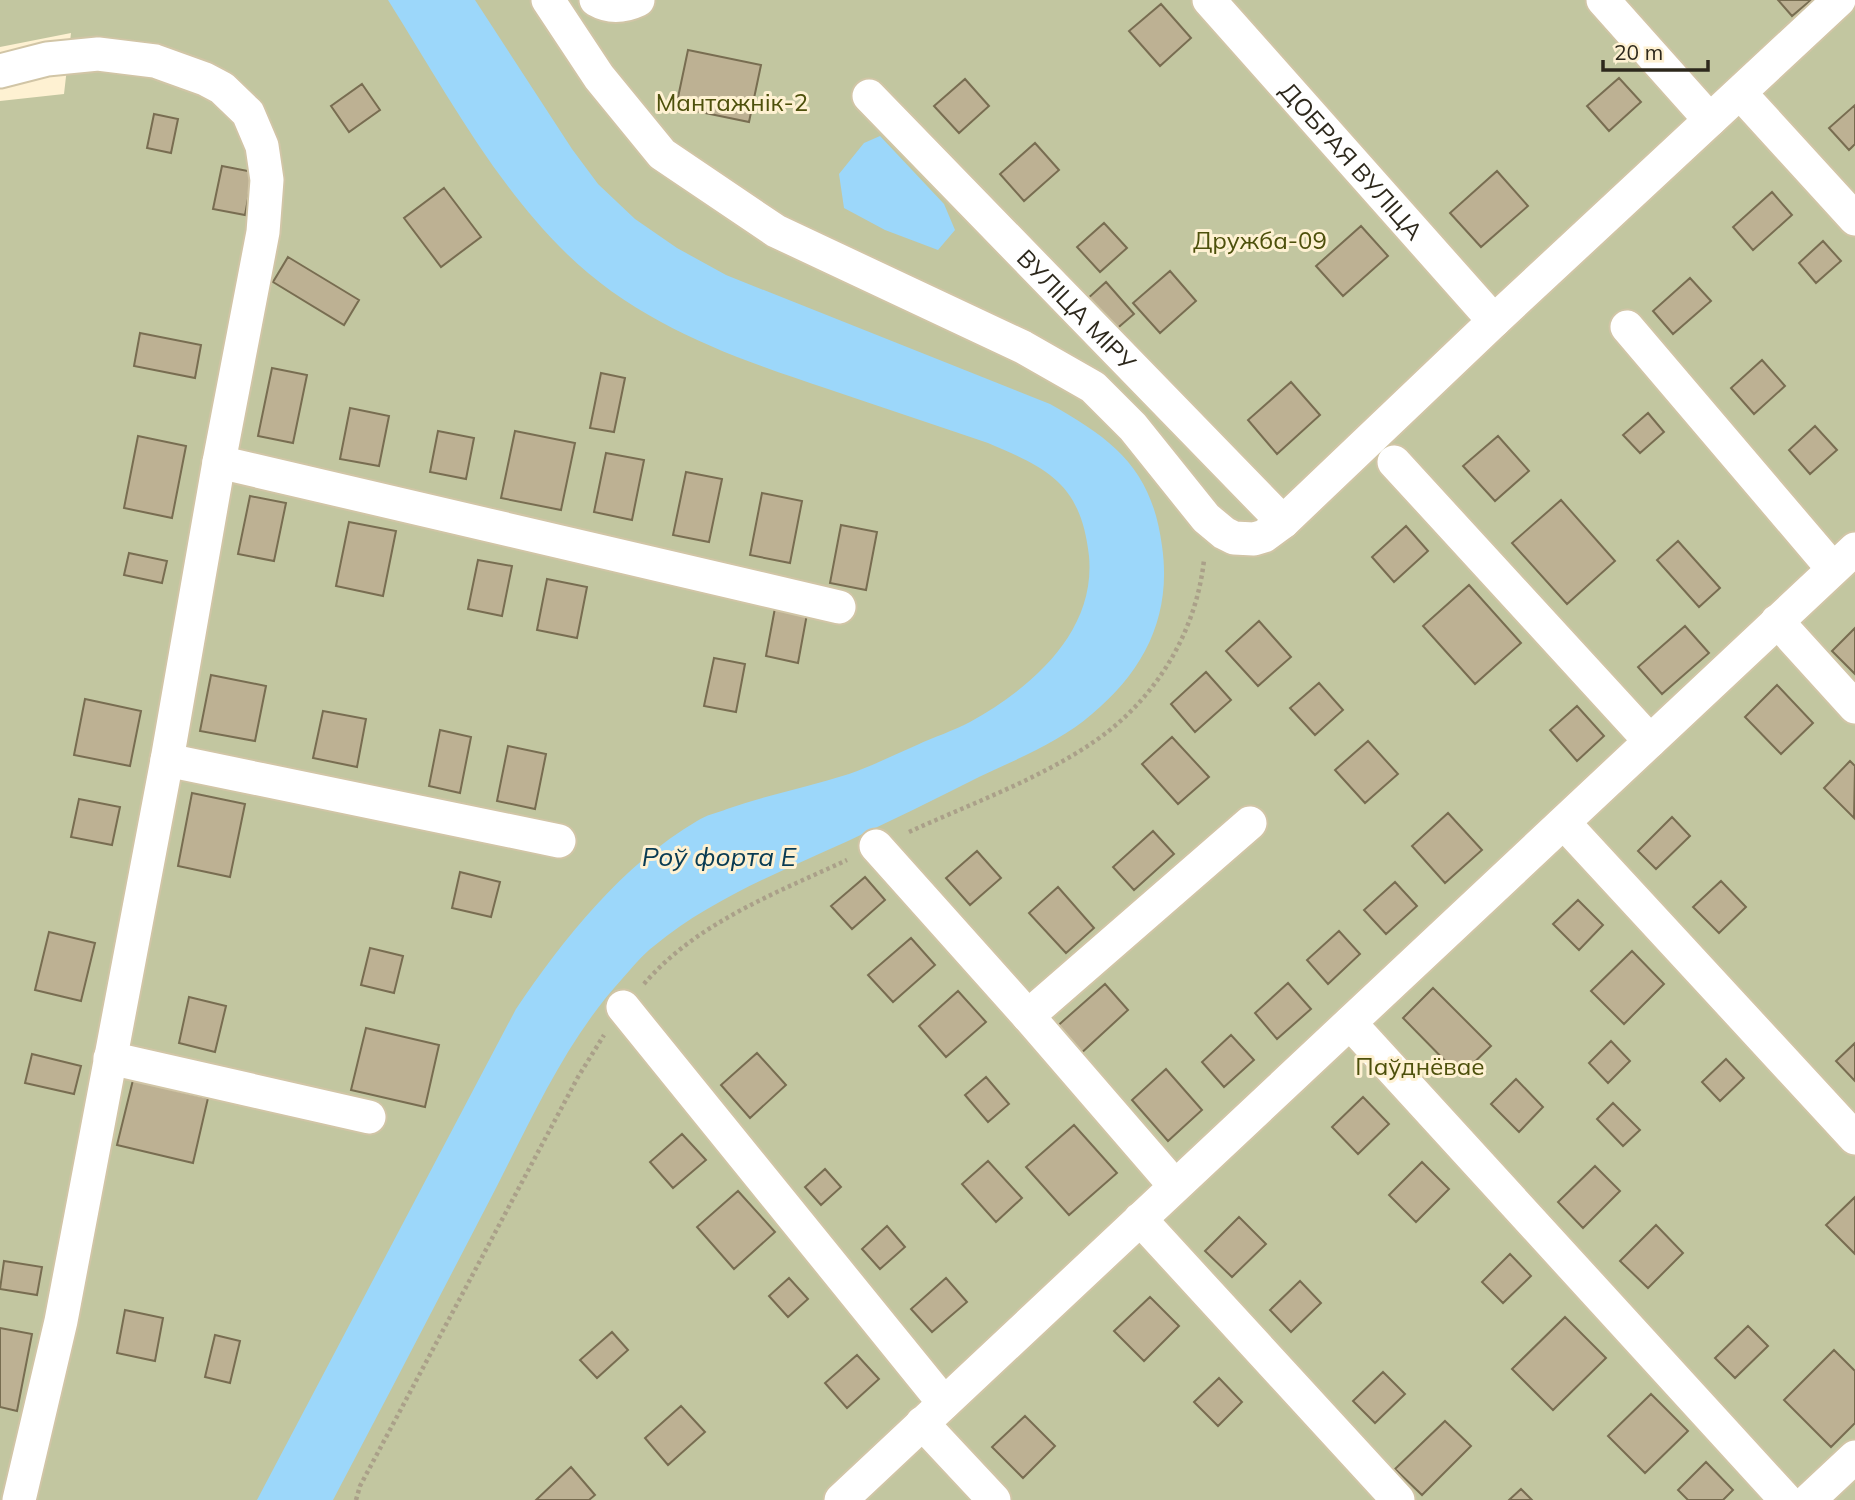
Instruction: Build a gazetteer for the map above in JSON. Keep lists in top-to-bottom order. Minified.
{"streets":{"lane":["ДОБРАЯ ВУЛІЦА","ВУЛІЦА МІРУ"]},"water":["Роў форта Е"],"parks":["Мантажнік-2","Дружба-09","Паўднёвае"],"scale_bar":"20 m"}
